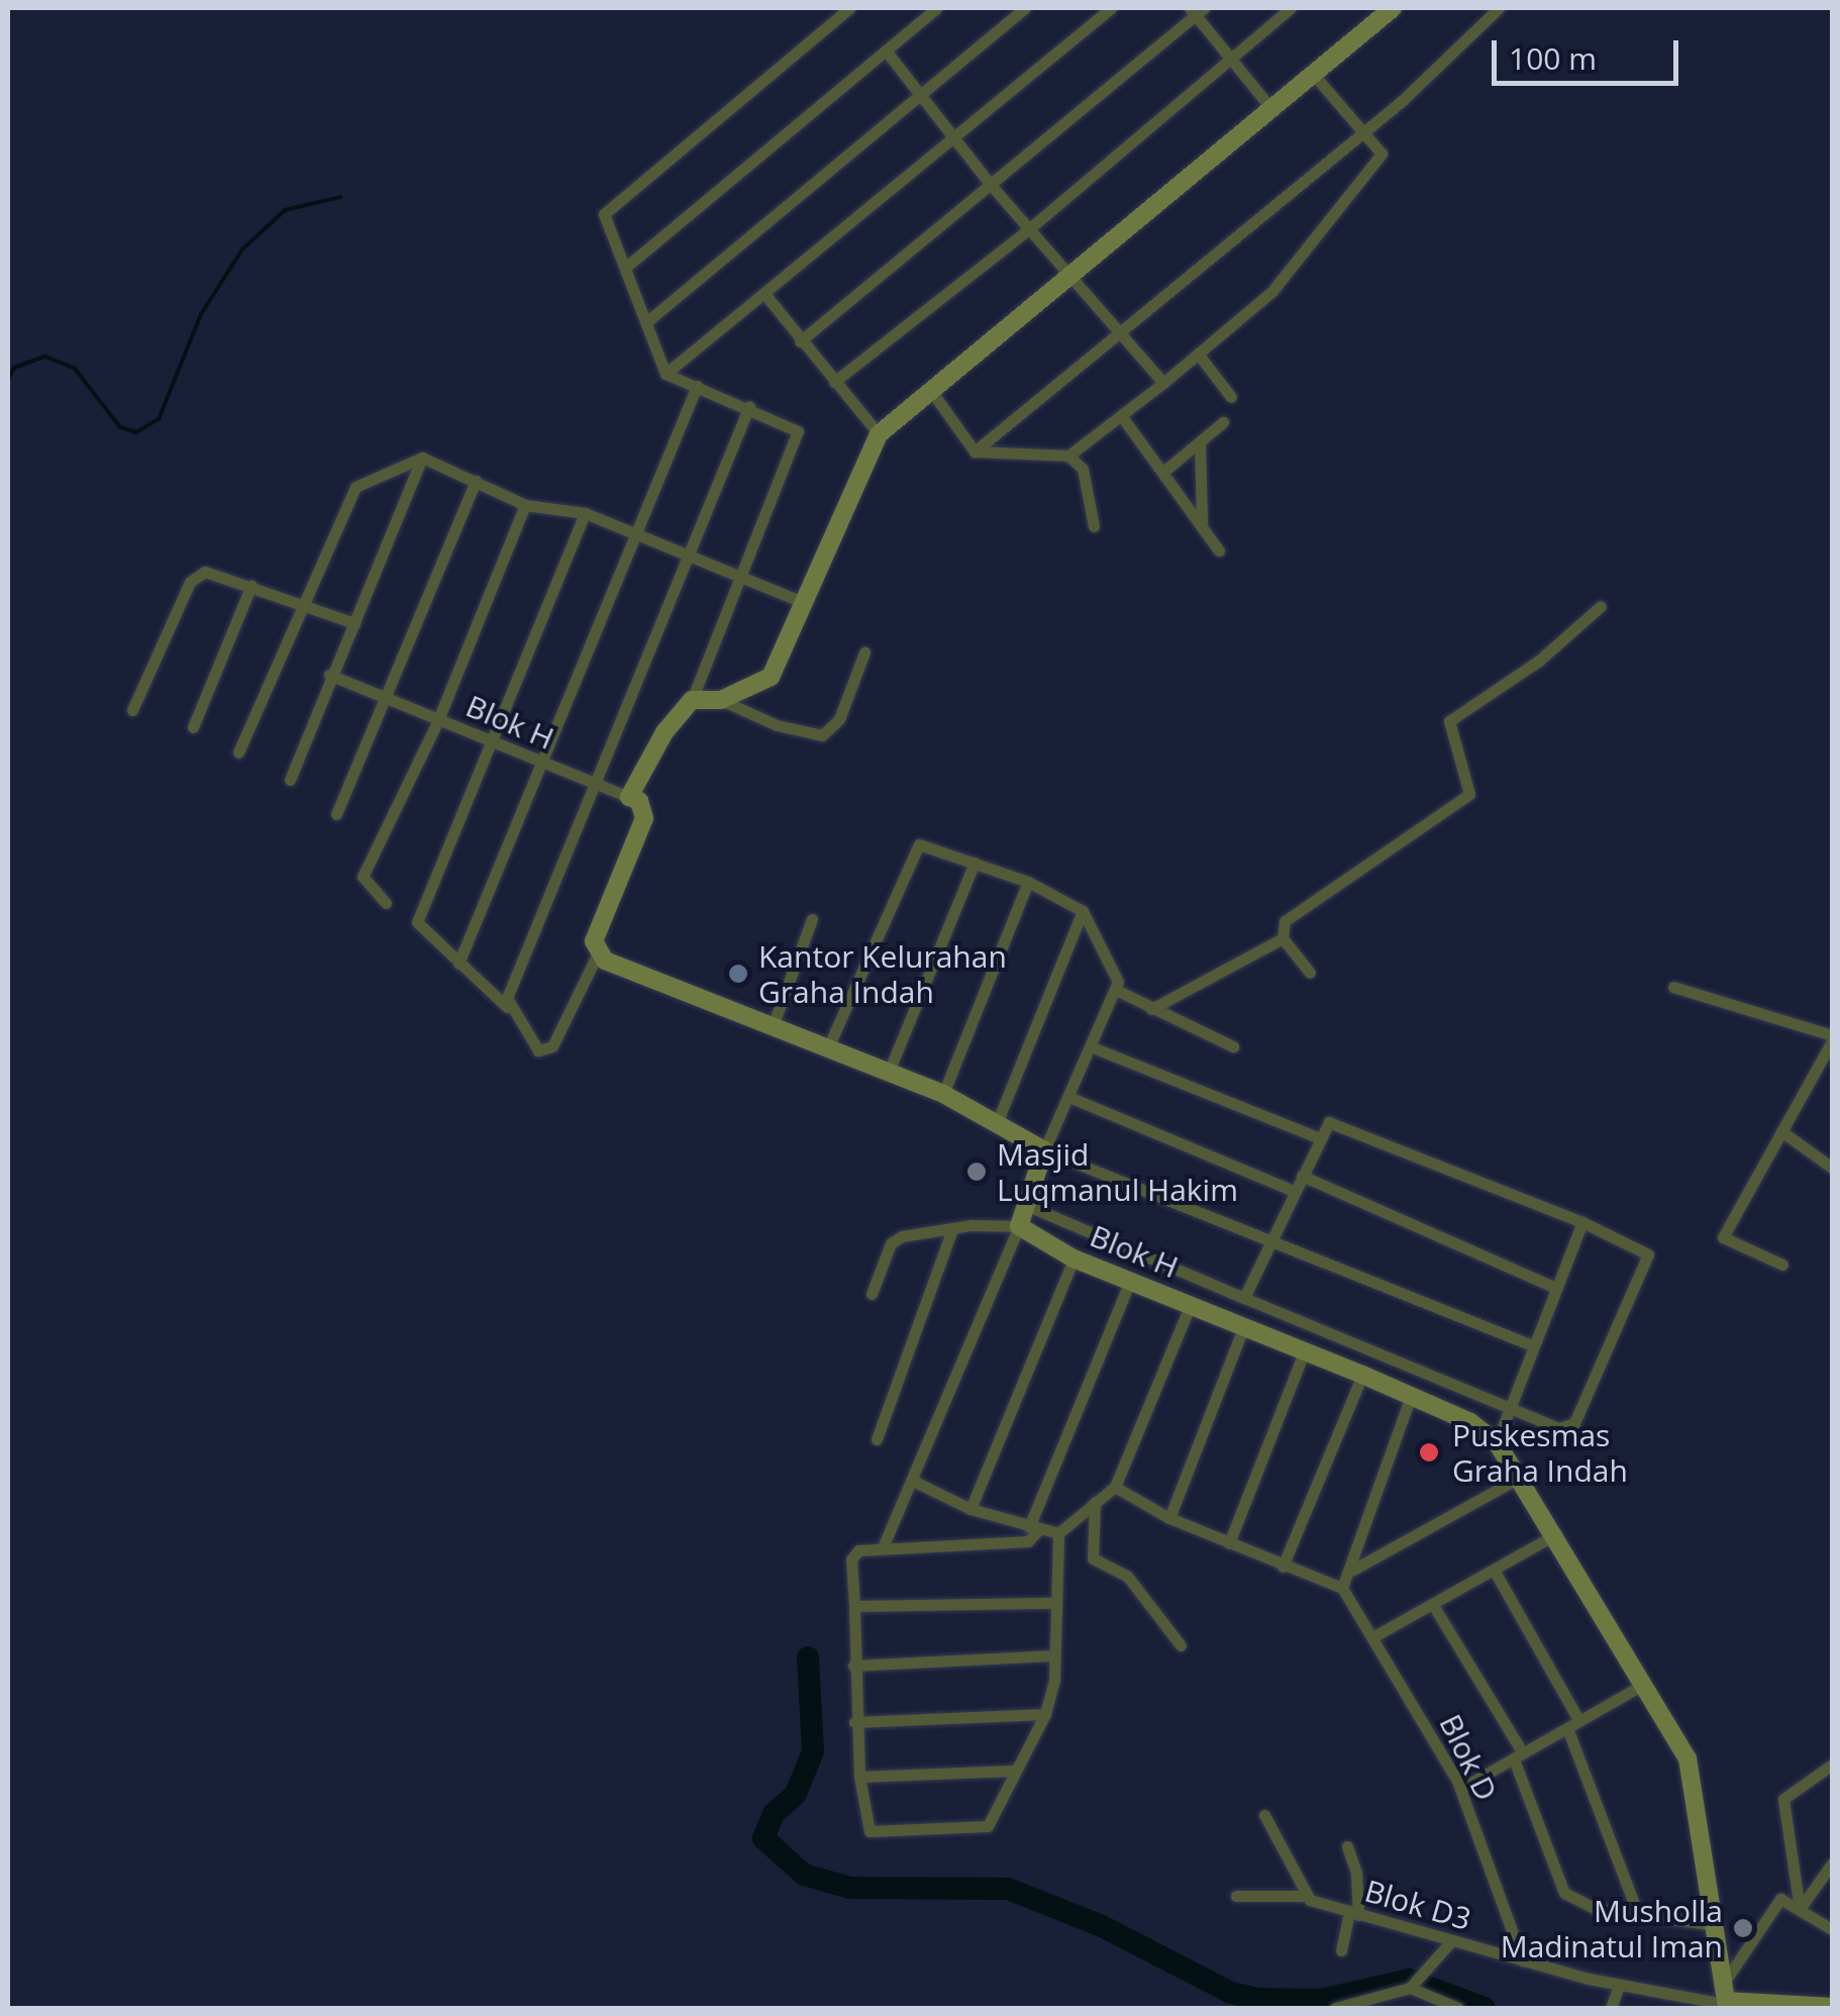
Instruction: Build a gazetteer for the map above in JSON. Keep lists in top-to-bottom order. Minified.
{"streets":{"street":["Blok H","Blok D","Blok D3"]},"crossings":[["Blok H","Blok D3"],["Blok D","Blok D3"]],"places":["Kantor Kelurahan Graha Indah","Masjid Luqmanul Hakim","Puskesmas Graha Indah","Musholla Madinatul Iman"],"scale_bar":"100 m"}
